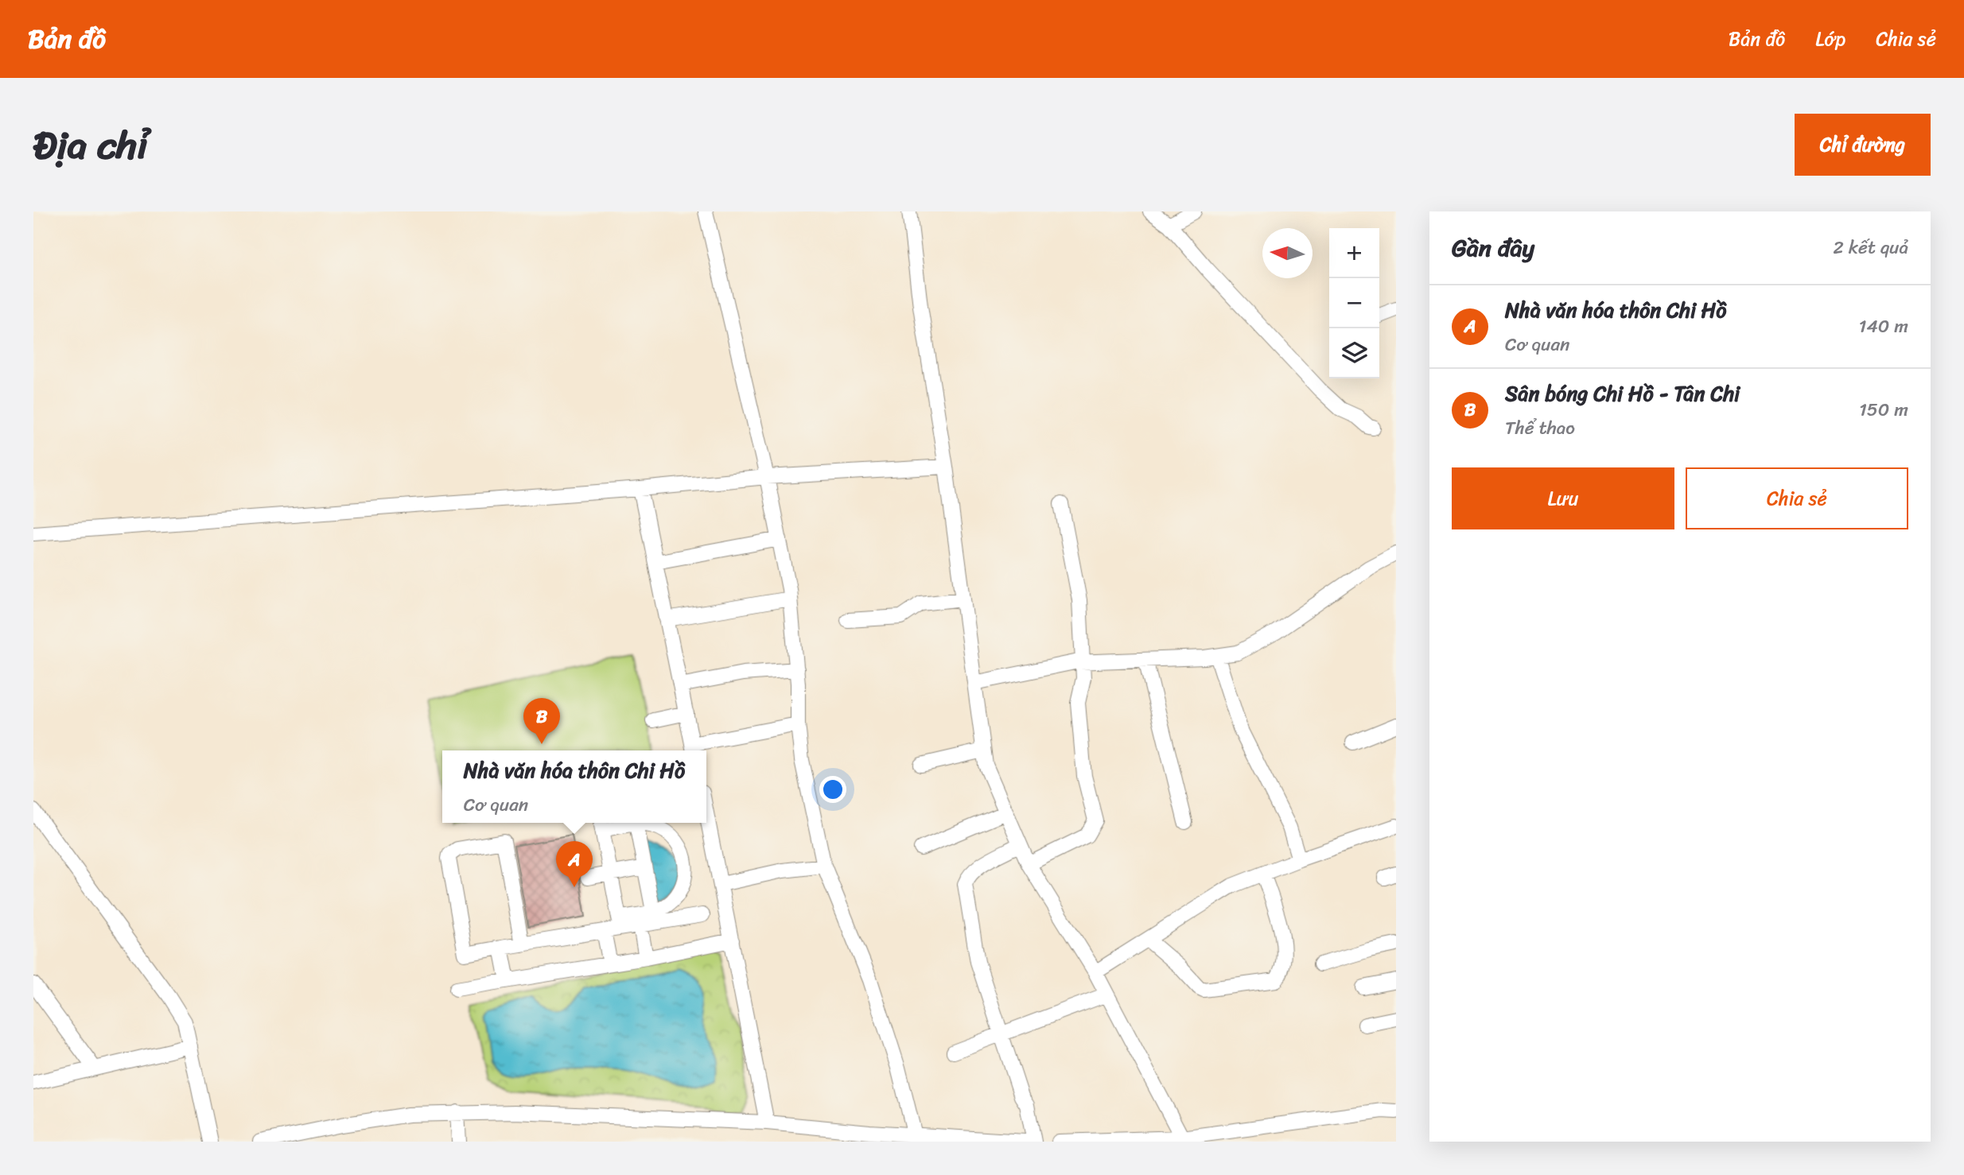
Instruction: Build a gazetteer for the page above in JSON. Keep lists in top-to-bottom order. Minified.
{"north":"left","page":{"header":"Bản đồ","nav":["Bản đồ","Lớp","Chia sẻ"],"title":"Địa chỉ","buttons":["Chỉ đường",["Lưu","Chia sẻ"]],"heading":["Gần đây","2 kết quả"],"map_buttons":["+","−"],"list":[{"mark":"A","name":"Nhà văn hóa thôn Chi Hồ","note":"Cơ quan","value":"140 m"},{"mark":"B","name":"Sân bóng Chi Hồ - Tân Chi","note":"Thể thao","value":"150 m"}],"pins":["B","A"],"popup":["Nhà văn hóa thôn Chi Hồ","Cơ quan"]}}
